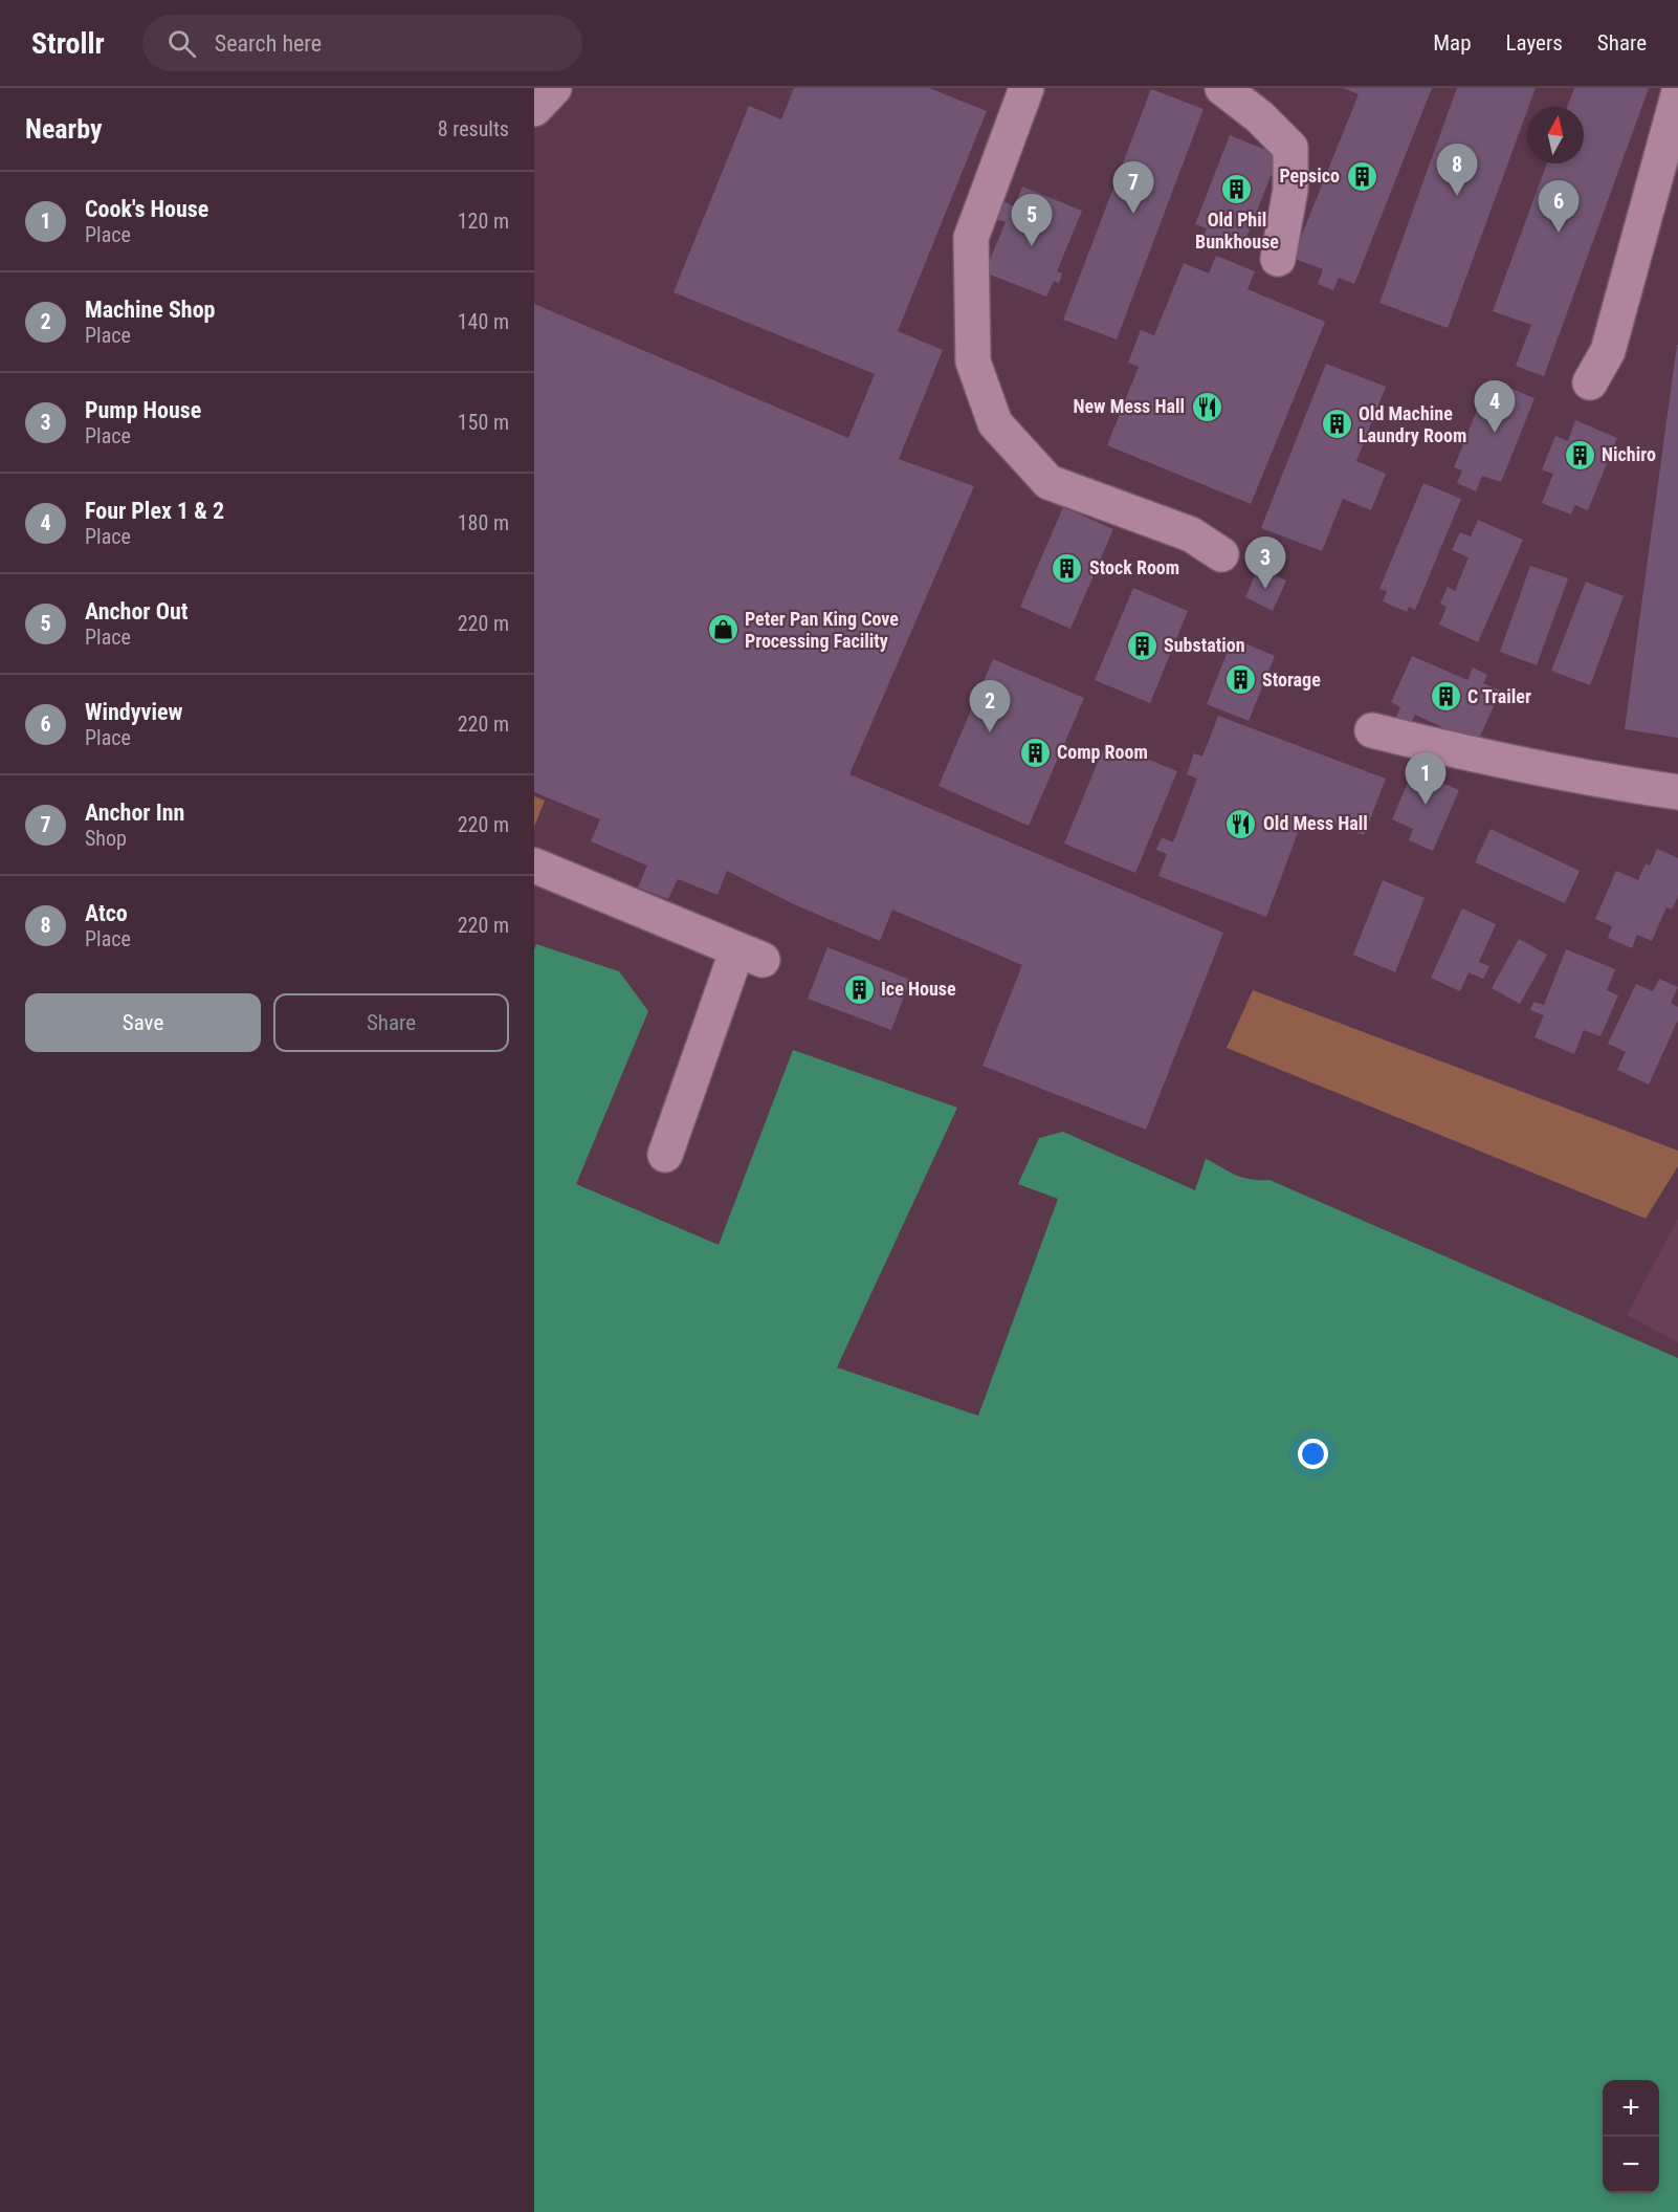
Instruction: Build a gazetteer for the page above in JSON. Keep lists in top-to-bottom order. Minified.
{"places":{"building":["Pepsico","Old Phil Bunkhouse","Old Machine Laundry Room","Nichiro","Stock Room","Substation","Storage","C Trailer","Comp Room","Ice House"],"restaurant":["New Mess Hall","Old Mess Hall"],"shop":["Peter Pan King Cove Processing Facility"]},"north":"top","page":{"header":"Strollr","search":"Search here","nav":["Map","Layers","Share"],"heading":["Nearby","8 results"],"pins":["8","7","6","5","4","3","2","1"],"list":[{"mark":"1","name":"Cook's House","note":"Place","value":"120 m"},{"mark":"2","name":"Machine Shop","note":"Place","value":"140 m"},{"mark":"3","name":"Pump House","note":"Place","value":"150 m"},{"mark":"4","name":"Four Plex 1 & 2","note":"Place","value":"180 m"},{"mark":"5","name":"Anchor Out","note":"Place","value":"220 m"},{"mark":"6","name":"Windyview","note":"Place","value":"220 m"},{"mark":"7","name":"Anchor Inn","note":"Shop","value":"220 m"},{"mark":"8","name":"Atco","note":"Place","value":"220 m"}],"buttons":["Save","Share"],"map_buttons":["+","−"]}}
